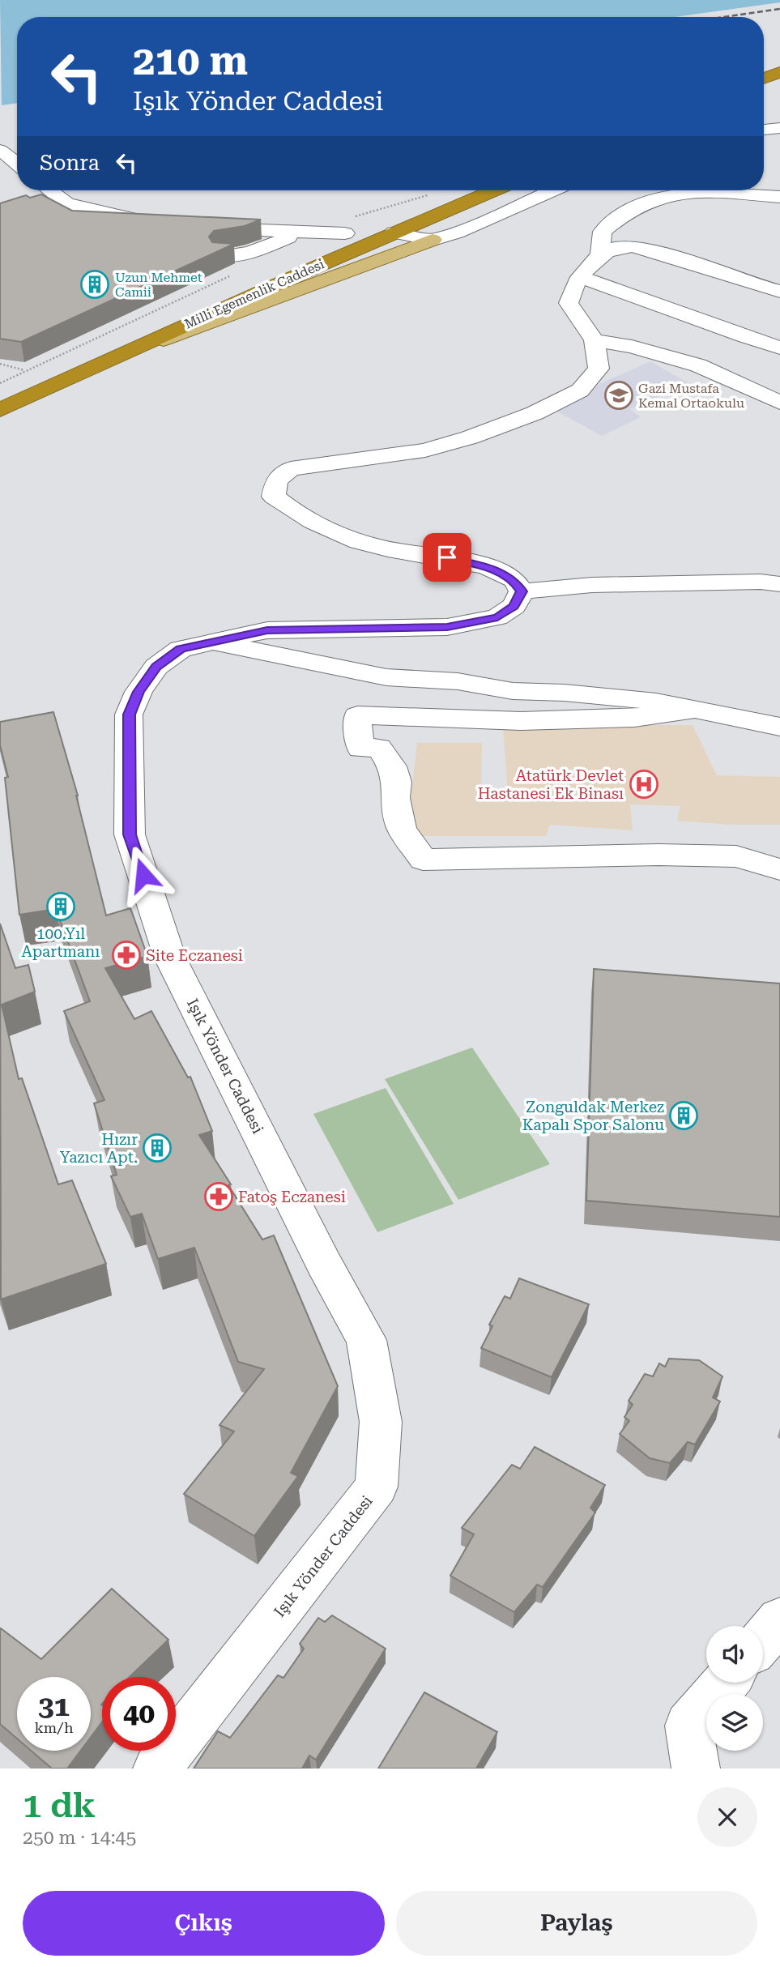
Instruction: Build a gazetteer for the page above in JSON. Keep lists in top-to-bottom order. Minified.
{"streets":{"highway":["Milli Egemenlik Caddesi"],"street":["Işık Yönder Caddesi"]},"places":{"building":["Uzun Mehmet Camii","100.Yıl Apartmanı","Zonguldak Merkez Kapalı Spor Salonu","Hızır Yazıcı Apt."],"school or university":["Gazi Mustafa Kemal Ortaokulu"],"hospital":["Atatürk Devlet Hastanesi Ek Binası"],"pharmacy":["Site Eczanesi","Fatoş Eczanesi"]},"page":{"turn":["210 m","Işık Yönder Caddesi"],"then":"Sonra","speed":"31 km/h","limit":"40","heading":["1 dk","250 m · 14:45"],"buttons":["Çıkış","Paylaş"]}}
